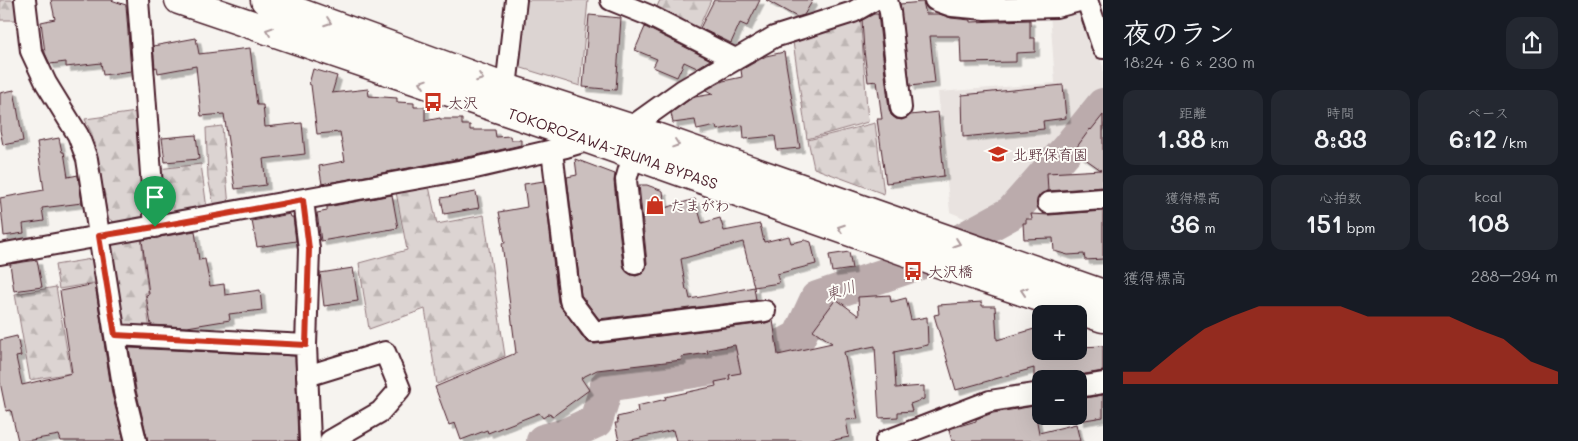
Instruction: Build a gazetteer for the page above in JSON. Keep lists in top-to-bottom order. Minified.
{"streets":{"highway":["TOKOROZAWA-IRUMA BYPASS"]},"water":["東川"],"places":{"bus stop":["大沢","大沢橋"],"school or university":["北野保育園"],"shop":["たまがわ"]},"page":{"heading":["夜のラン","18:24 · 6 × 230 m"],"stats":[["距離","1.38 km"],["時間","8:33"],["ペース","6:12 /km"],["獲得標高","36 m"],["心拍数","151 bpm"],["kcal","108"]],"chart":["獲得標高","288–294 m"],"map_buttons":["+","−"]}}
